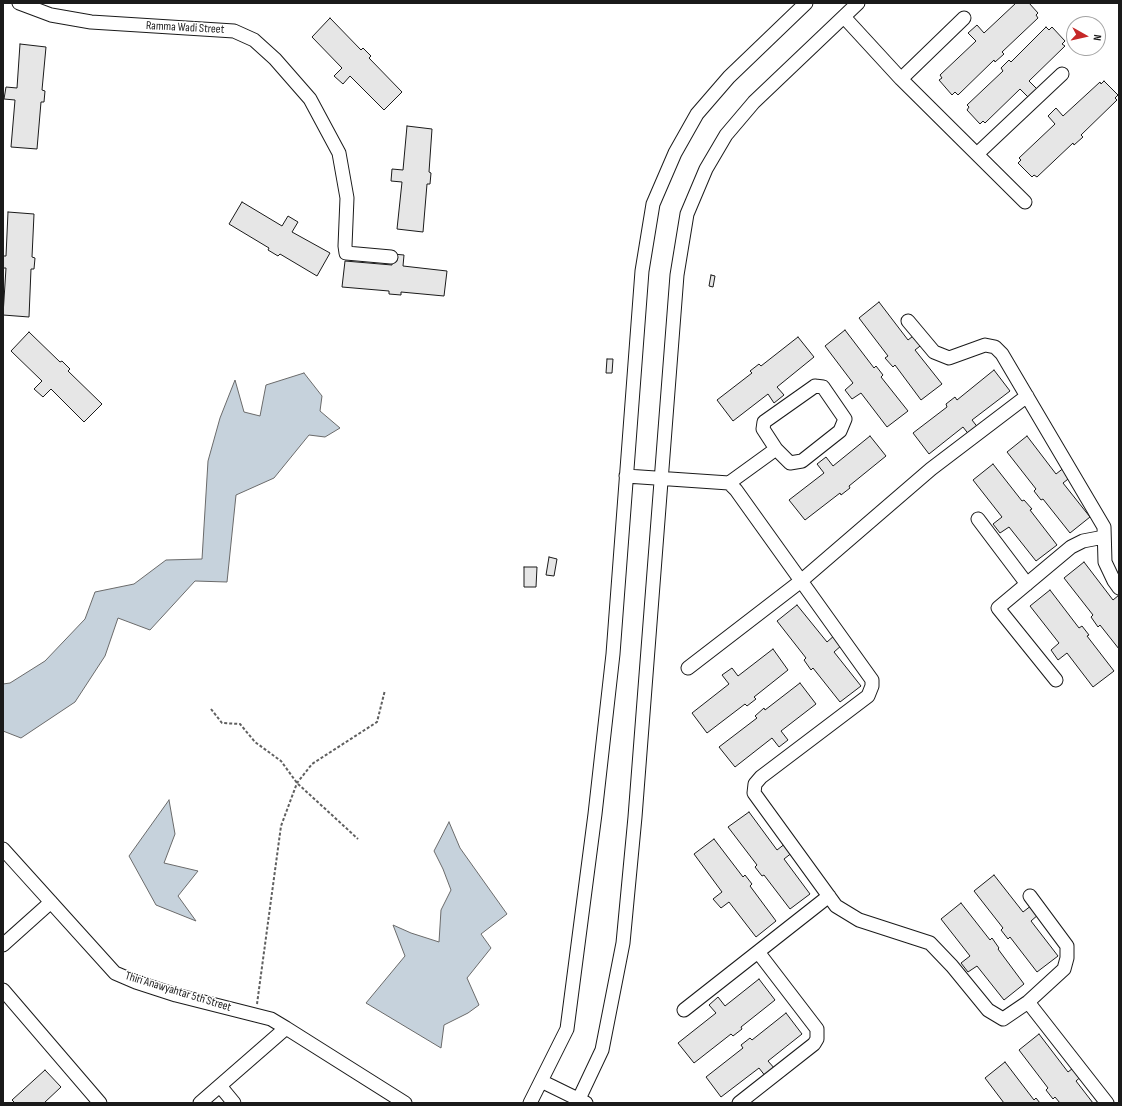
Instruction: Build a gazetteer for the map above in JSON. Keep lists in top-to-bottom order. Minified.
{"streets":{"street":["Ramma Wadi Street","Thiri Anawyahtar 5th Street"]},"north":"right"}
